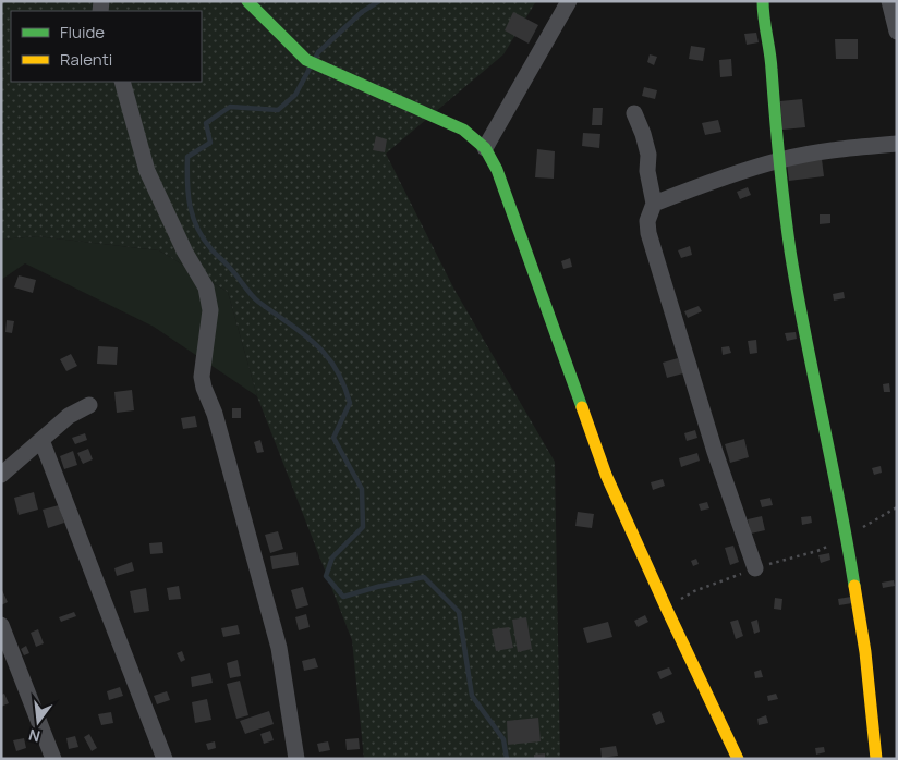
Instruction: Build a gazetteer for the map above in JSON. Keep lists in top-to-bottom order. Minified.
{"legend":["Fluide","Ralenti"],"north":"bottom"}
